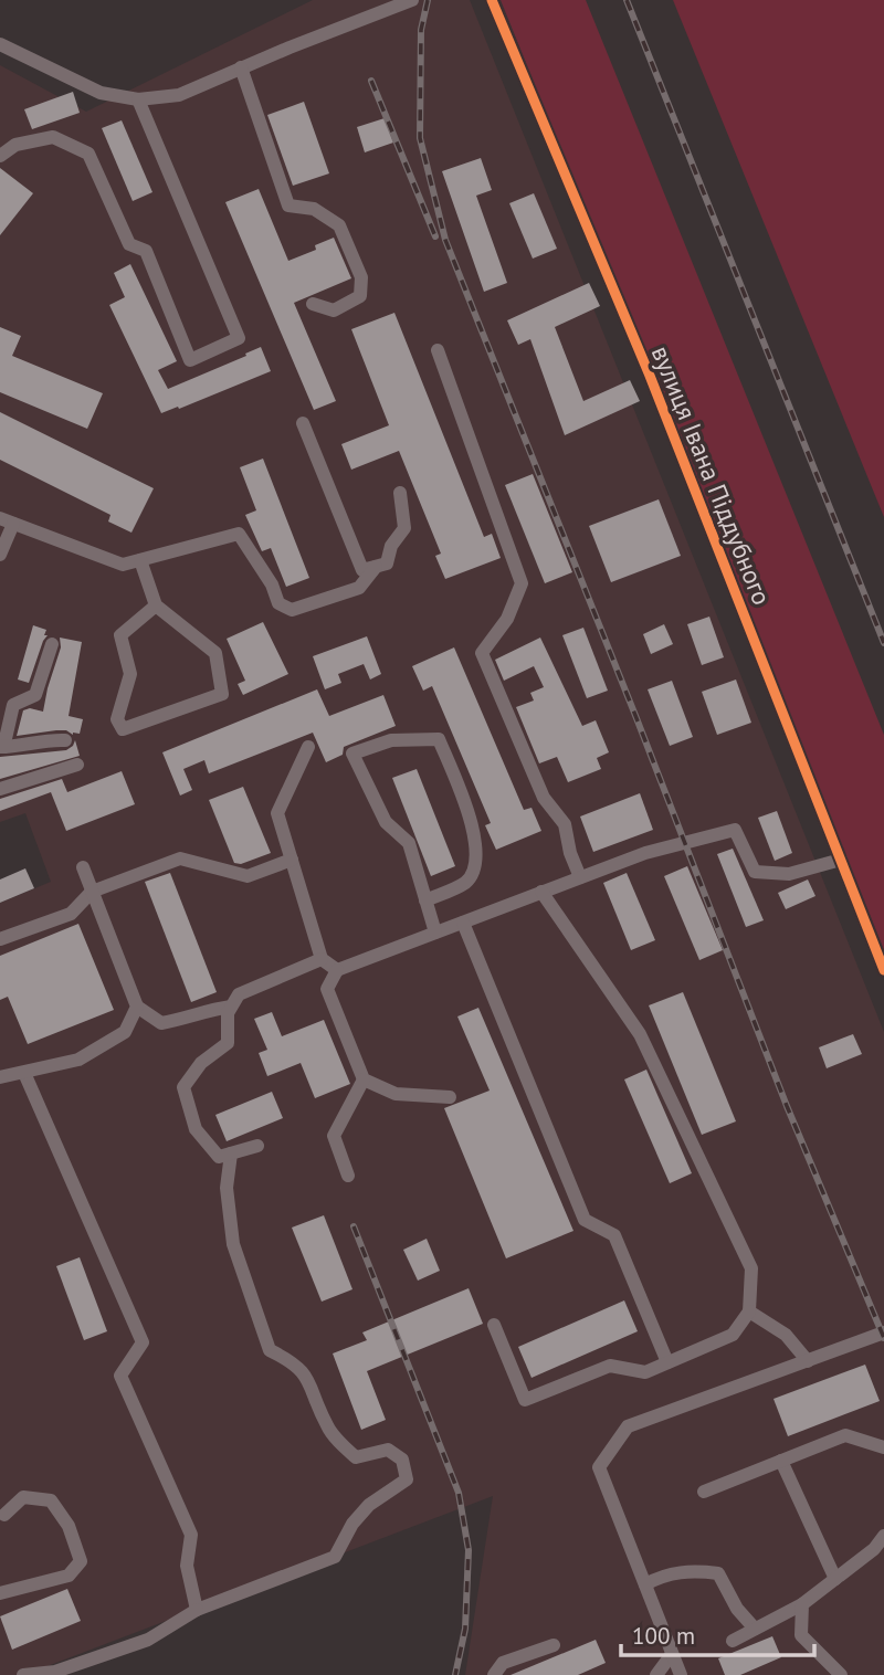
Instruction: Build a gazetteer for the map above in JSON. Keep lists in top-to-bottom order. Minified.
{"streets":{"street":["вулиця Івана Піддубного"]},"scale_bar":"100 m"}
